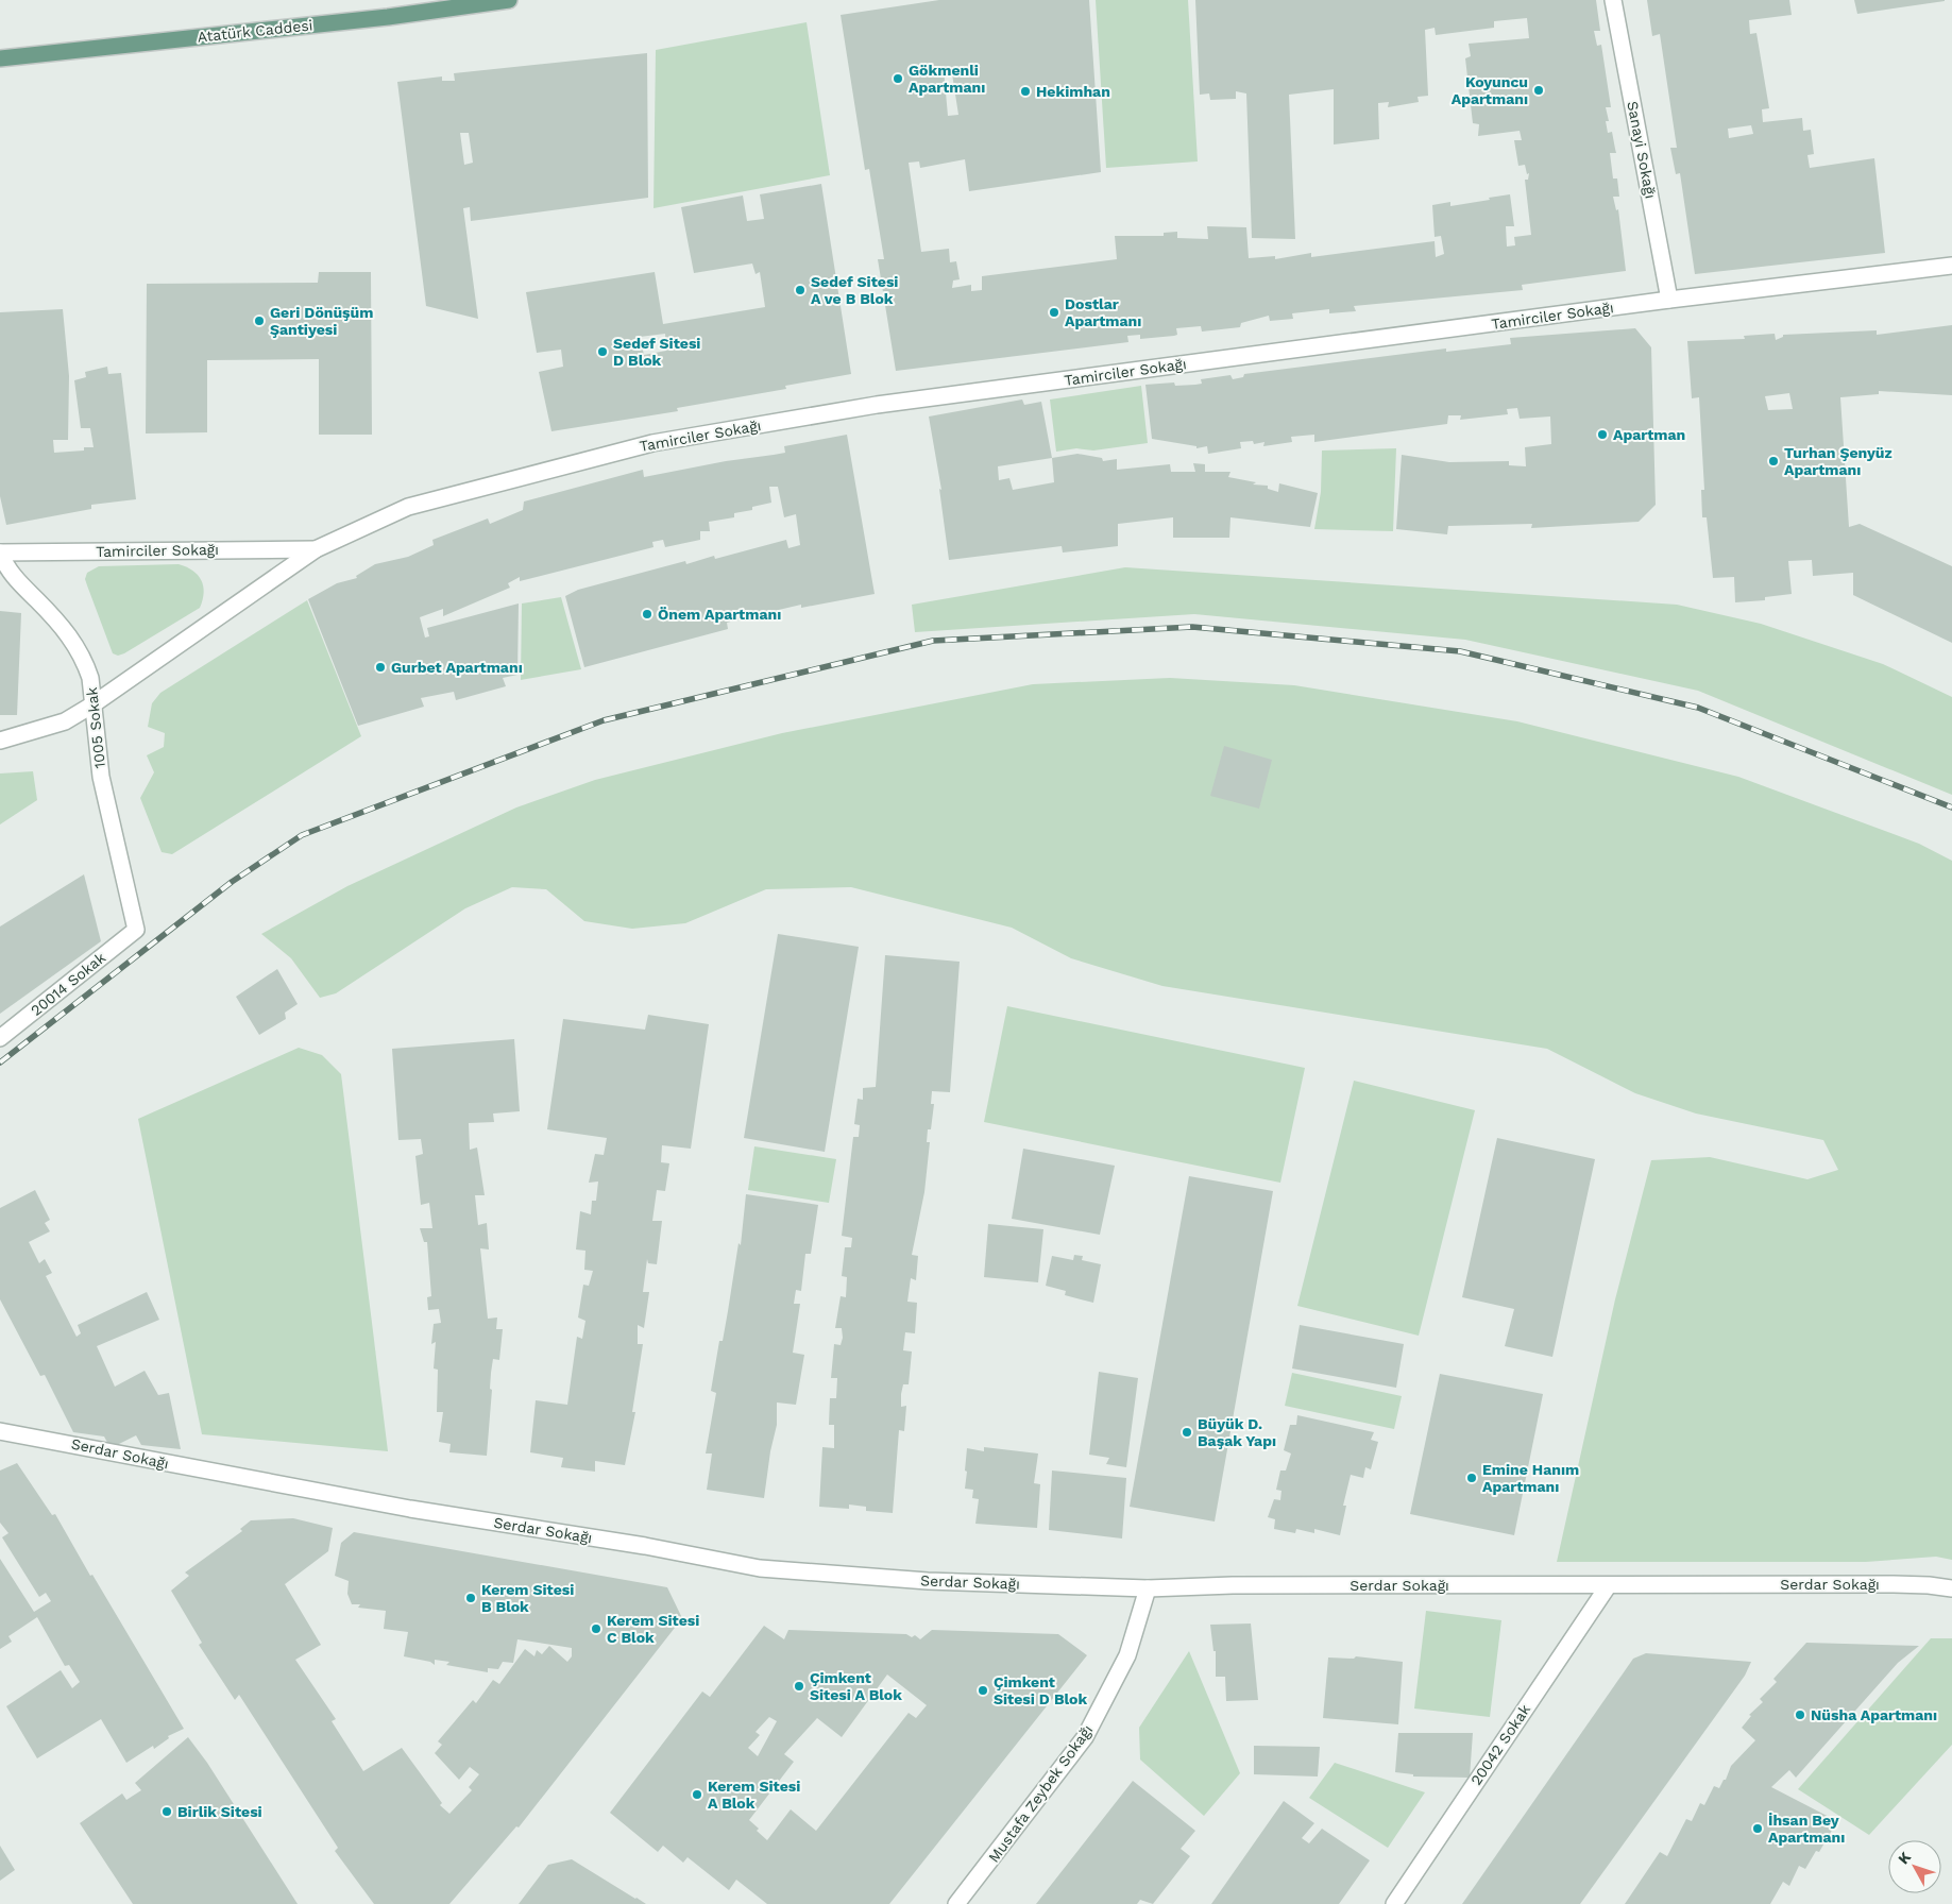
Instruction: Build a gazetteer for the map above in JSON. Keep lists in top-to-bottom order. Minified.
{"streets":{"main road":["Atatürk Caddesi"],"street":["Sanayi Sokağı","Tamirciler Sokağı","1005 Sokak","20014 Sokak","Serdar Sokağı","20042 Sokak","Mustafa Zeybek Sokağı"]},"crossings":[["Sanayi Sokağı","Tamirciler Sokağı"],["Tamirciler Sokağı","1005 Sokak"],["1005 Sokak","20014 Sokak"],["Serdar Sokağı","20042 Sokak"],["Serdar Sokağı","Mustafa Zeybek Sokağı"]],"places":["Gökmenli Apartmanı","Koyuncu Apartmanı","Hekimhan","Sedef Sitesi A ve B Blok","Dostlar Apartmanı","Geri Dönüşüm Şantiyesi","Sedef Sitesi D Blok","Apartman","Turhan Şenyüz Apartmanı","Önem Apartmanı","Gurbet Apartmanı","Büyük D. Başak Yapı","Emine Hanım Apartmanı","Kerem Sitesi B Blok","Kerem Sitesi C Blok","Çimkent Sitesi A Blok","Çimkent Sitesi D Blok","Nüsha Apartmanı","Kerem Sitesi A Blok","Birlik Sitesi","İhsan Bey Apartmanı"],"north":"top left"}
